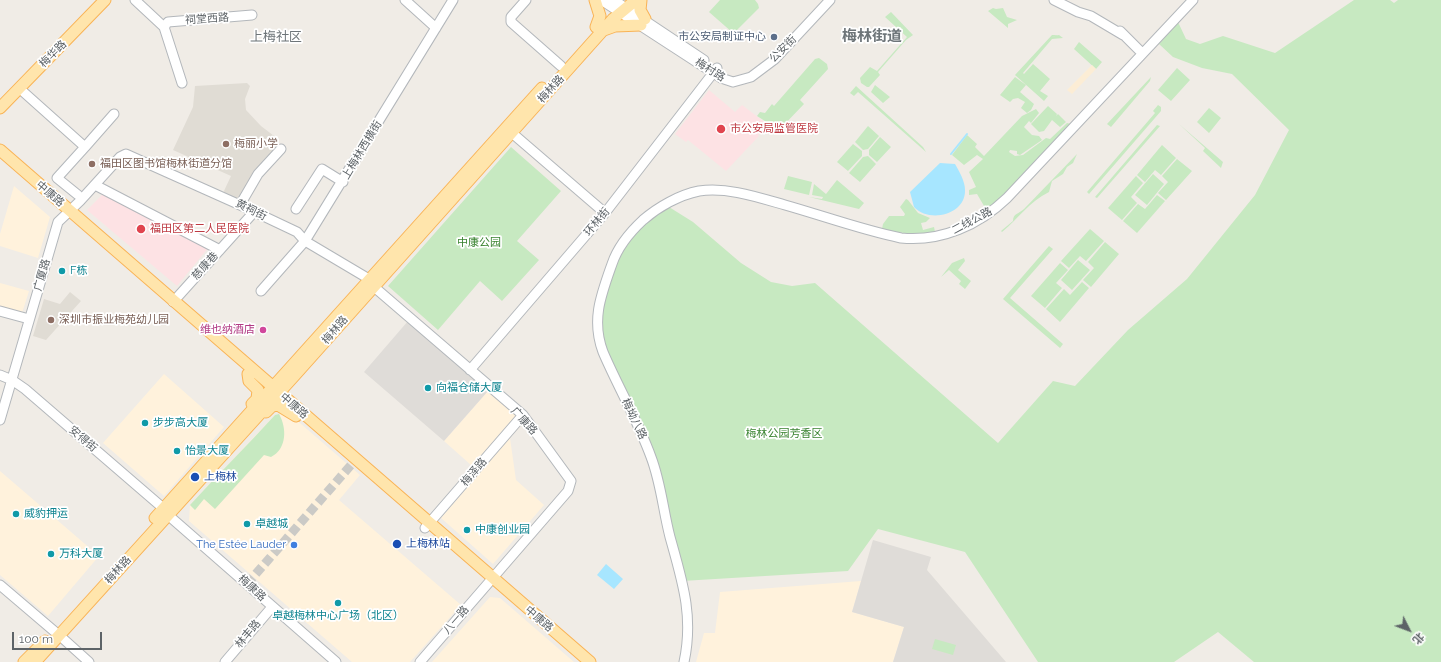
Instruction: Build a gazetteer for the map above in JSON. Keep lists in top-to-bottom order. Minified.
{"streets":{"main road":["梅华路","梅林路","中康路"],"street":["祠堂西路","公安街","梅村路","上梅林西横街","黄祠街","二线公路","环林街","慈康巷","广厦路","梅坳八路","广康路","安得街","梅泽路","梅康路","八一路","林丰路"]},"crossings":[["公安街","梅村路"],["梅村路","梅林路"],["梅村路","环林街"],["梅林路","中康路"],["梅林路","黄祠街"],["梅林路","广康路"],["梅林路","安得街"],["梅林路","梅康路"],["上梅林西横街","黄祠街"],["中康路","慈康巷"],["中康路","广厦路"],["中康路","广康路"],["中康路","梅泽路"],["中康路","八一路"],["黄祠街","慈康巷"],["黄祠街","广厦路"],["黄祠街","广康路"],["二线公路","梅坳八路"],["环林街","广康路"],["广厦路","安得街"],["广康路","梅泽路"],["广康路","八一路"],["安得街","梅康路"],["梅康路","林丰路"]],"districts":["梅林街道","上梅社区"],"parks":["中康公园","梅林公园芳香区"],"places":["市公安局制证中心","市公安局监管医院","梅丽小学","福田区图书馆梅林街道分馆","福田区第二人民医院","F栋","深圳市振业梅苑幼儿园","维也纳酒店","向福仓储大厦","步步高大厦","怡景大厦","上梅林","威豹押运","卓越城","中康创业园","上梅林站","The Estée Lauder","万科大厦","卓越梅林中心广场（北区）"],"scale_bar":"100 m","north":"bottom right"}
